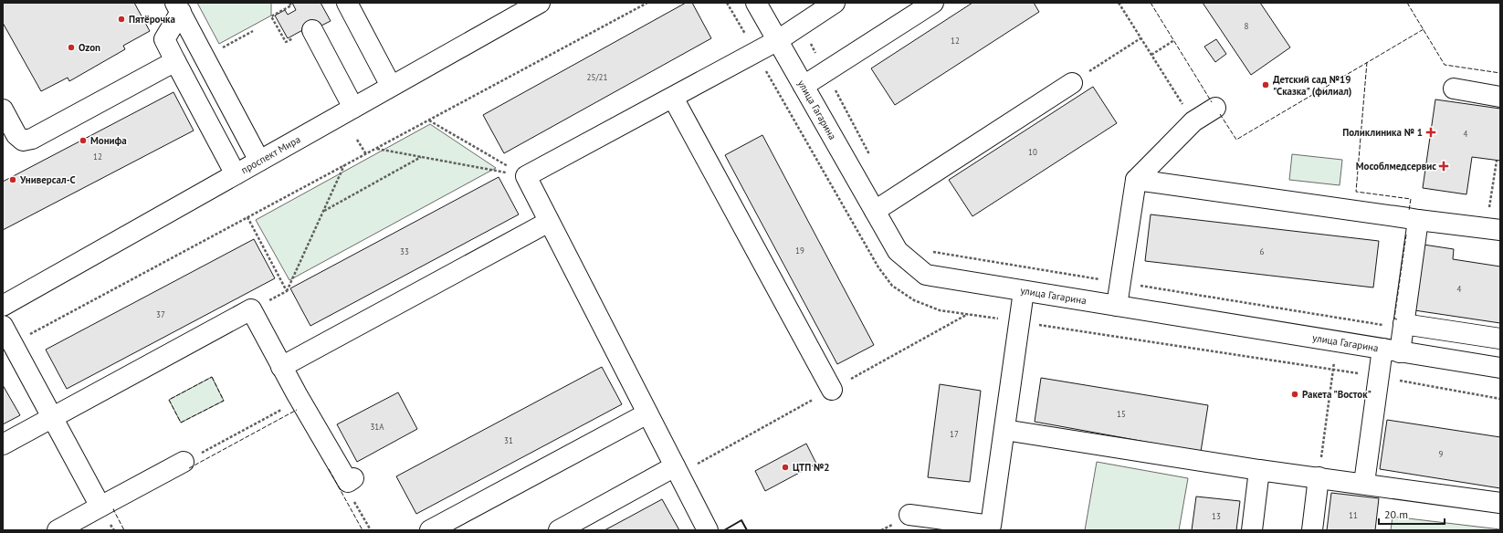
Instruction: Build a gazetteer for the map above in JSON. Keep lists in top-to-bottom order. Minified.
{"streets":{"street":["улица Гагарина","проспект Мира"]},"places":{"other":["Пятёрочка","Ozon","Детский сад №19 \"Сказка\" (филиал)","Монифа","Универсал-С","Ракета \"Восток\"","ЦТП №2"],"health":["Поликлиника № 1","Мособлмедсервис"]},"house_numbers":["8","12","25/21","4","10","12","19","33","6","4","37","15","31А","17","31","9","11","13"],"scale_bar":"20 m"}
